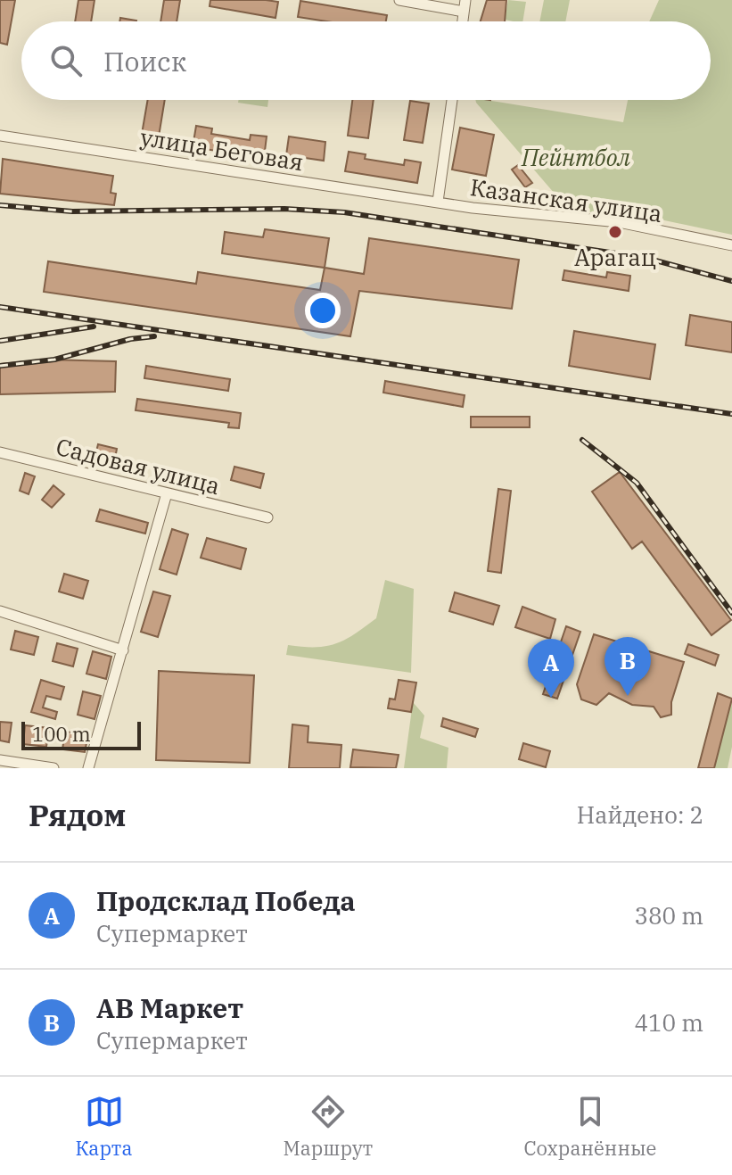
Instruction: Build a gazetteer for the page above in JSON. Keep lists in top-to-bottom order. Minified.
{"streets":{"street":["улица Беговая","Казанская улица","Садовая улица"]},"crossings":[["улица Беговая","Казанская улица"]],"parks":["Пейнтбол"],"places":["Арагац"],"scale_bar":"100 m","page":{"search":"Поиск","pins":["B","A"],"scale":"100 m","heading":["Рядом","Найдено: 2"],"list":[{"mark":"A","name":"Продсклад Победа","note":"Супермаркет","value":"380 m"},{"mark":"B","name":"АВ Маркет","note":"Супермаркет","value":"410 m"}],"nav":["Карта","Маршрут","Сохранённые"]}}
